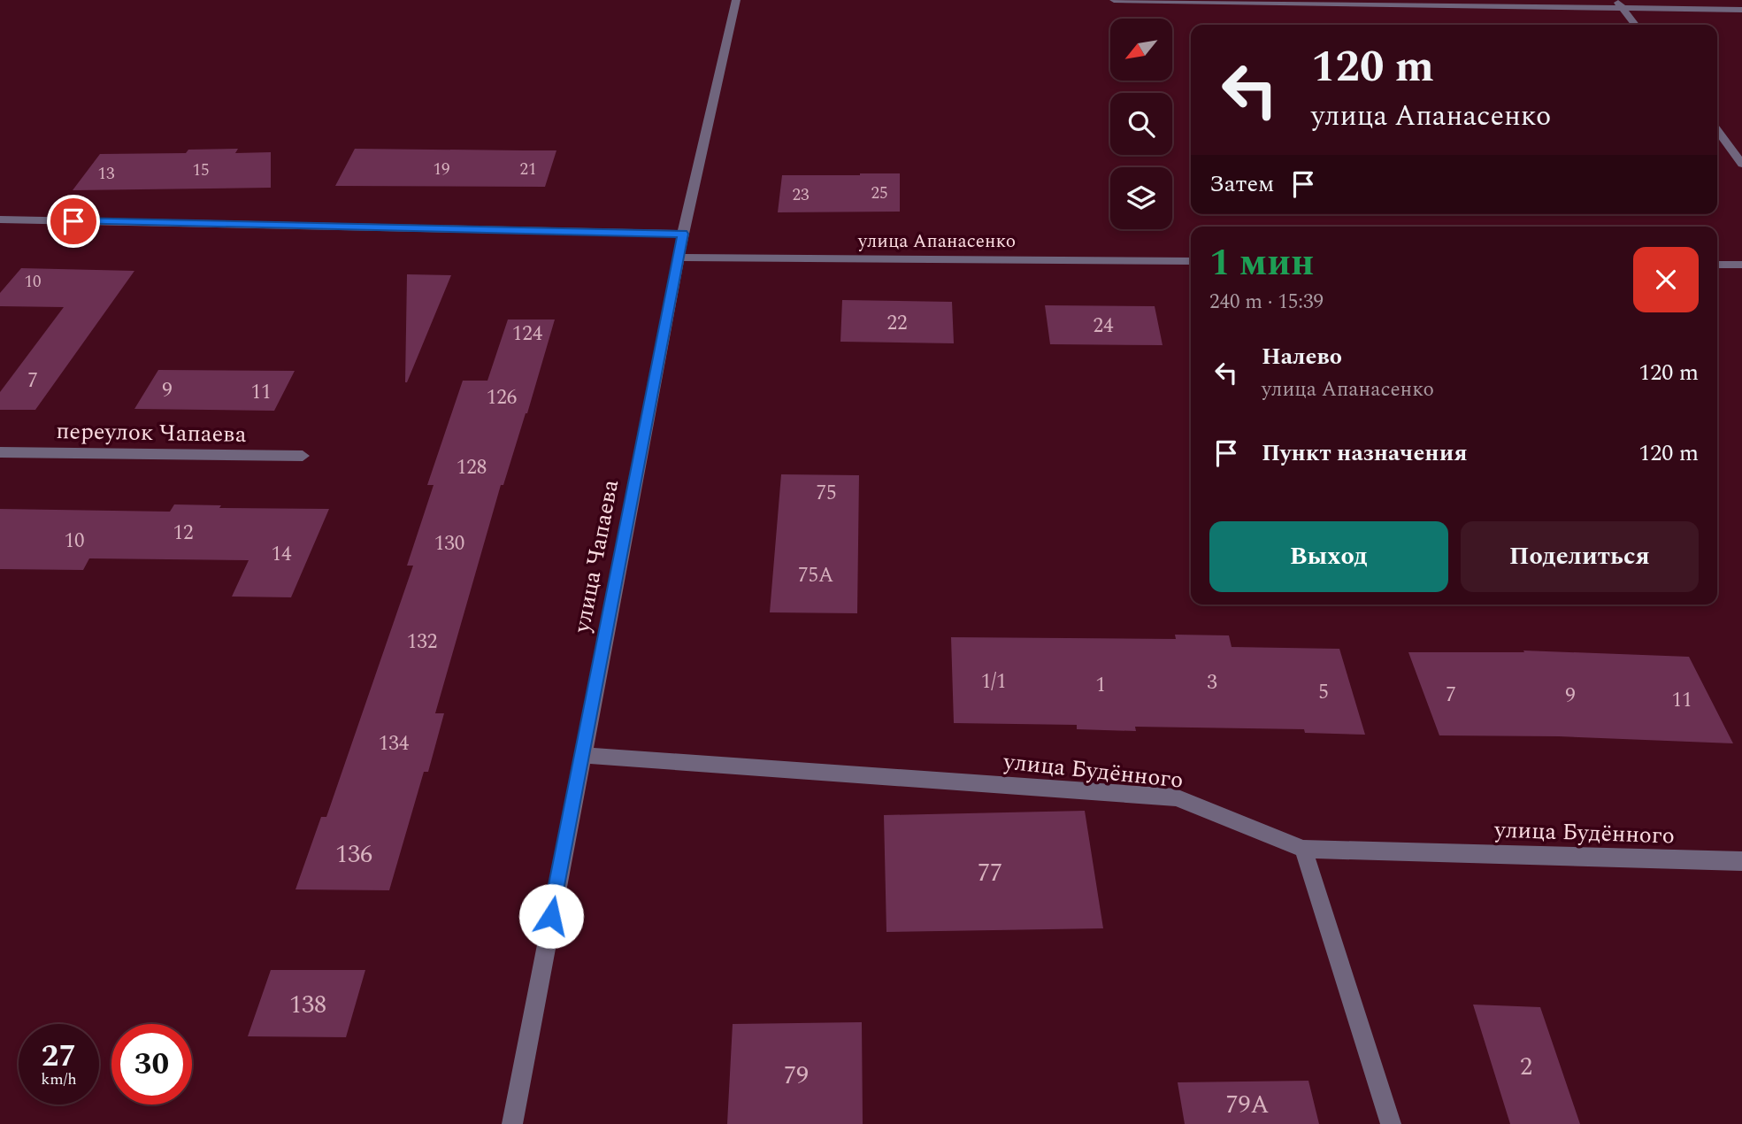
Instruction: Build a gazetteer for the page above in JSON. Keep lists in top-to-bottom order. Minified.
{"streets":{"street":["улица Апанасенко","переулок Чапаева","улица Чапаева","улица Будённого"]},"crossings":[["улица Апанасенко","улица Чапаева"],["улица Чапаева","улица Будённого"]],"house_numbers":["19","21","15","13","25","23","10","22","24","124","7","9","11","126","128","75","12","10","130","14","75А","132","1/1","3","1","5","7","9","11","134","136","77","138","2","79","79А"],"north":"bottom left","page":{"turn":["120 m","улица Апанасенко"],"then":"Затем","heading":["1 мин","240 m · 15:39"],"list":[{"name":"Налево","note":"улица Апанасенко","value":"120 m"},{"name":"Пункт назначения","value":"120 m"}],"buttons":["Выход","Поделиться"],"speed":"27 km/h","limit":"30"}}
